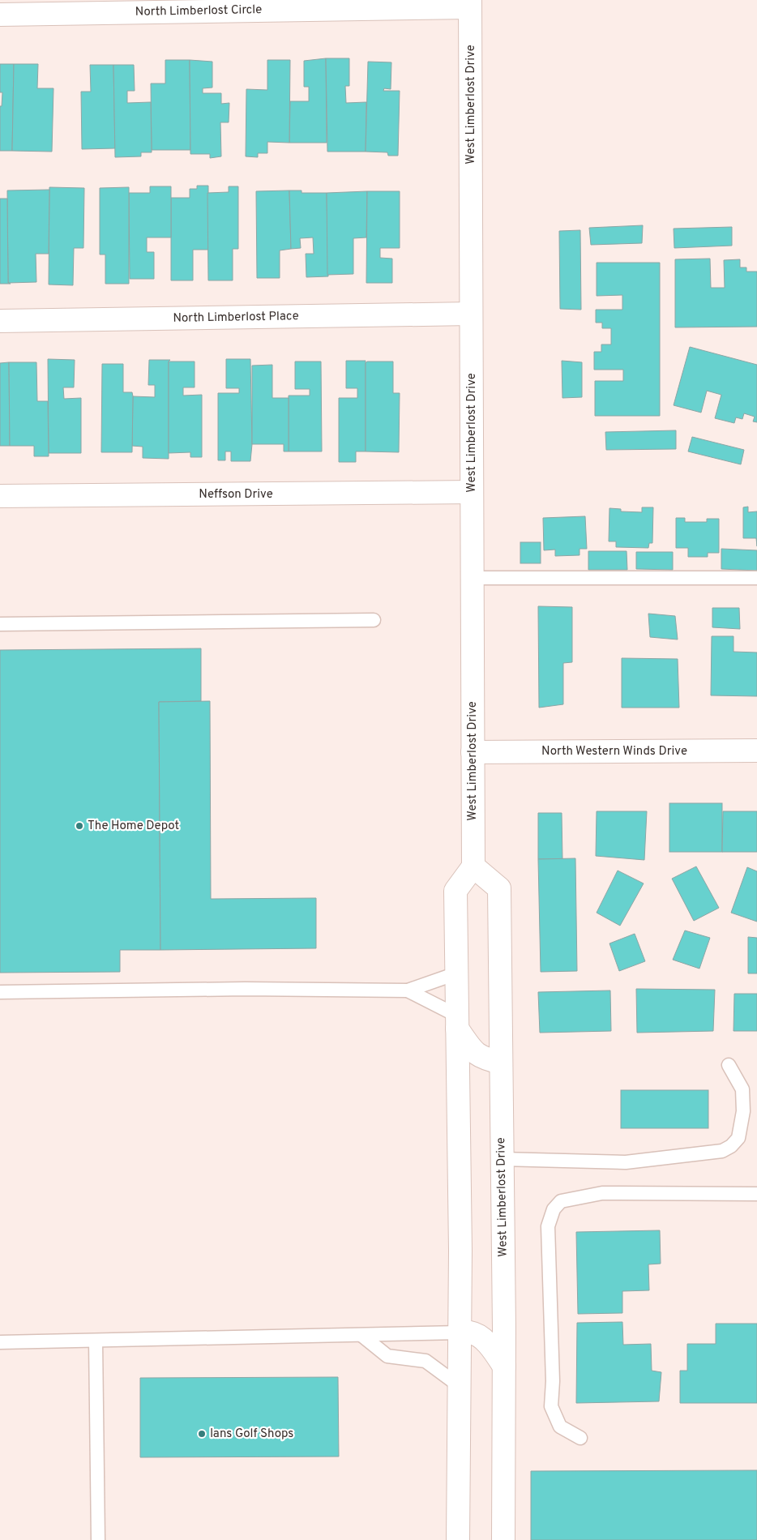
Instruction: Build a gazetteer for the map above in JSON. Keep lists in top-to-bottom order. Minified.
{"streets":{"street":["North Limberlost Circle","West Limberlost Drive","North Limberlost Place","Neffson Drive","North Western Winds Drive"]},"crossings":[["North Limberlost Circle","West Limberlost Drive"],["West Limberlost Drive","North Limberlost Place"],["West Limberlost Drive","Neffson Drive"],["West Limberlost Drive","North Western Winds Drive"]],"places":["The Home Depot","Ians Golf Shops"]}
